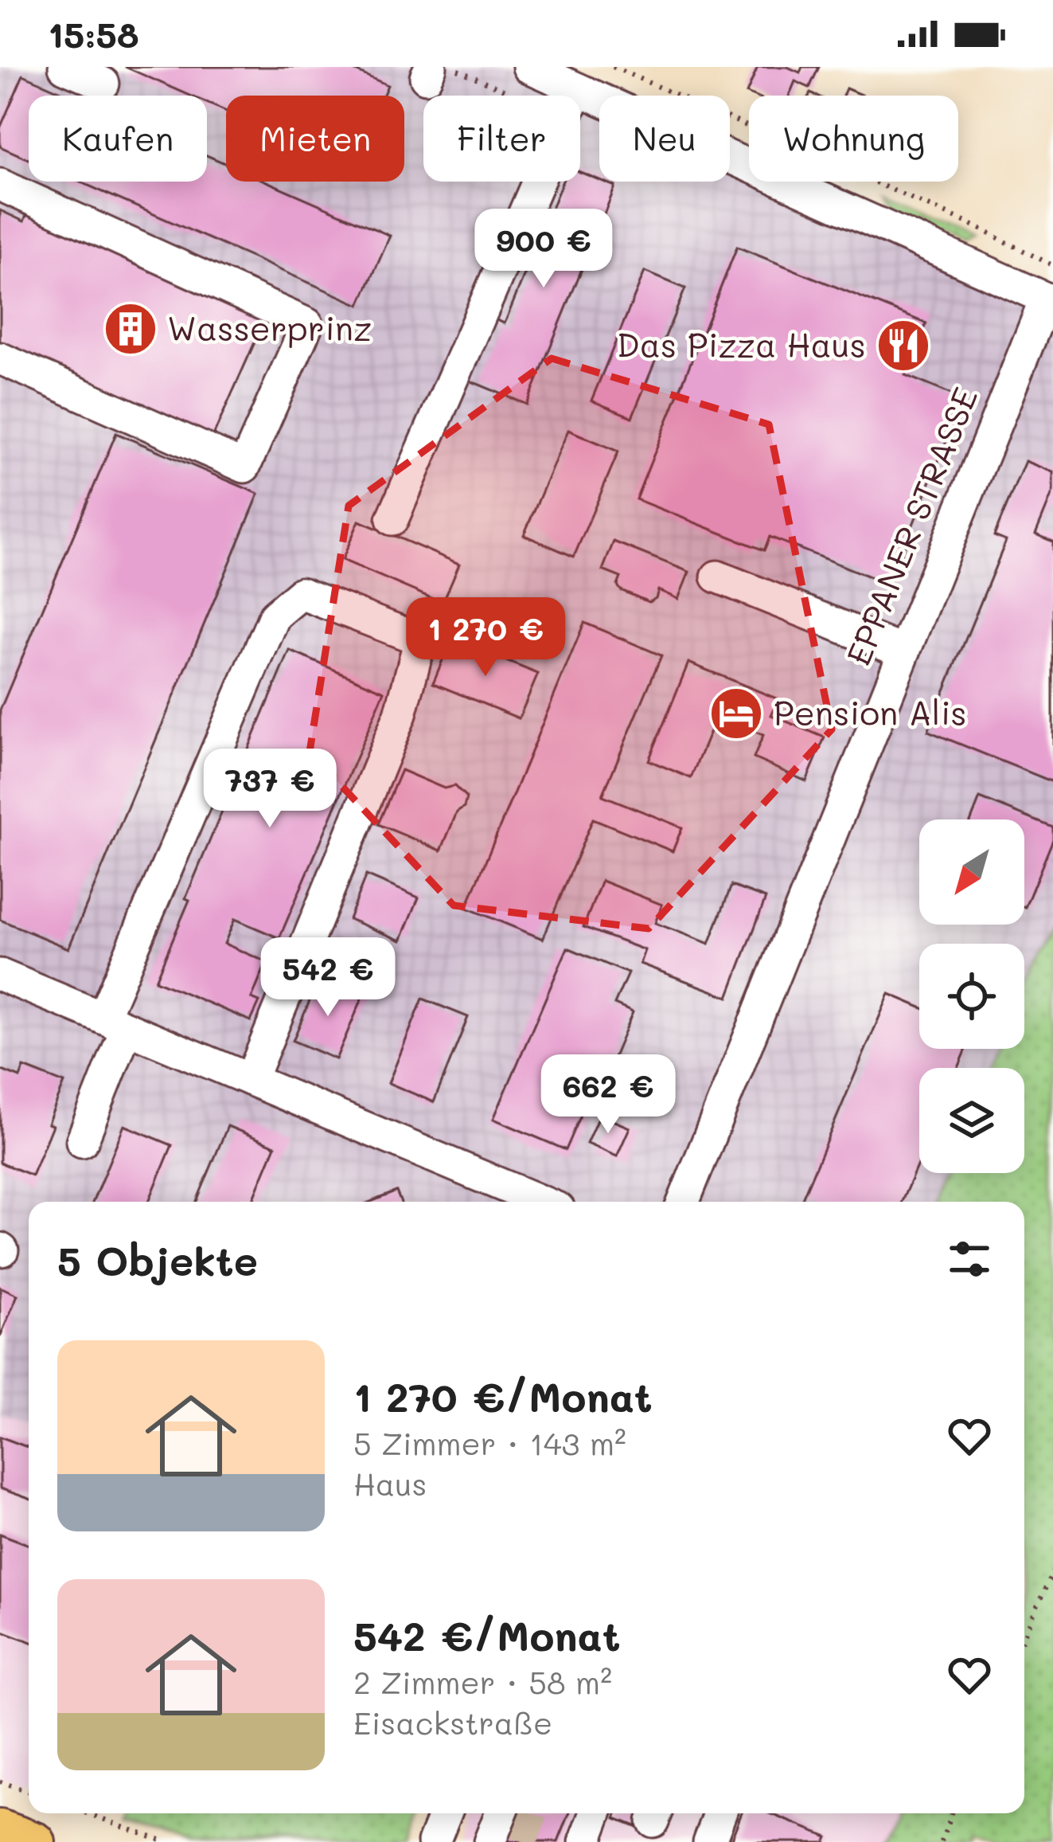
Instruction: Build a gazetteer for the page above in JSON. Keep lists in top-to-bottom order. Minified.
{"streets":{"street":["EPPANER STRASSE"]},"places":{"building":["Wasserprinz"],"restaurant":["Das Pizza Haus"],"hotel":["Pension Alis"]},"north":"bottom left","page":{"status":"15:58","chip":["Kaufen","Mieten","Filter","Neu","Wohnung"],"price":["900 €","1 270 €","737 €","542 €","662 €"],"heading":"5 Objekte","list":[{"name":"1 270 €/Monat","note":"5 Zimmer · 143 m² · Haus"},{"name":"542 €/Monat","note":"2 Zimmer · 58 m² · Eisackstraße"}]}}
